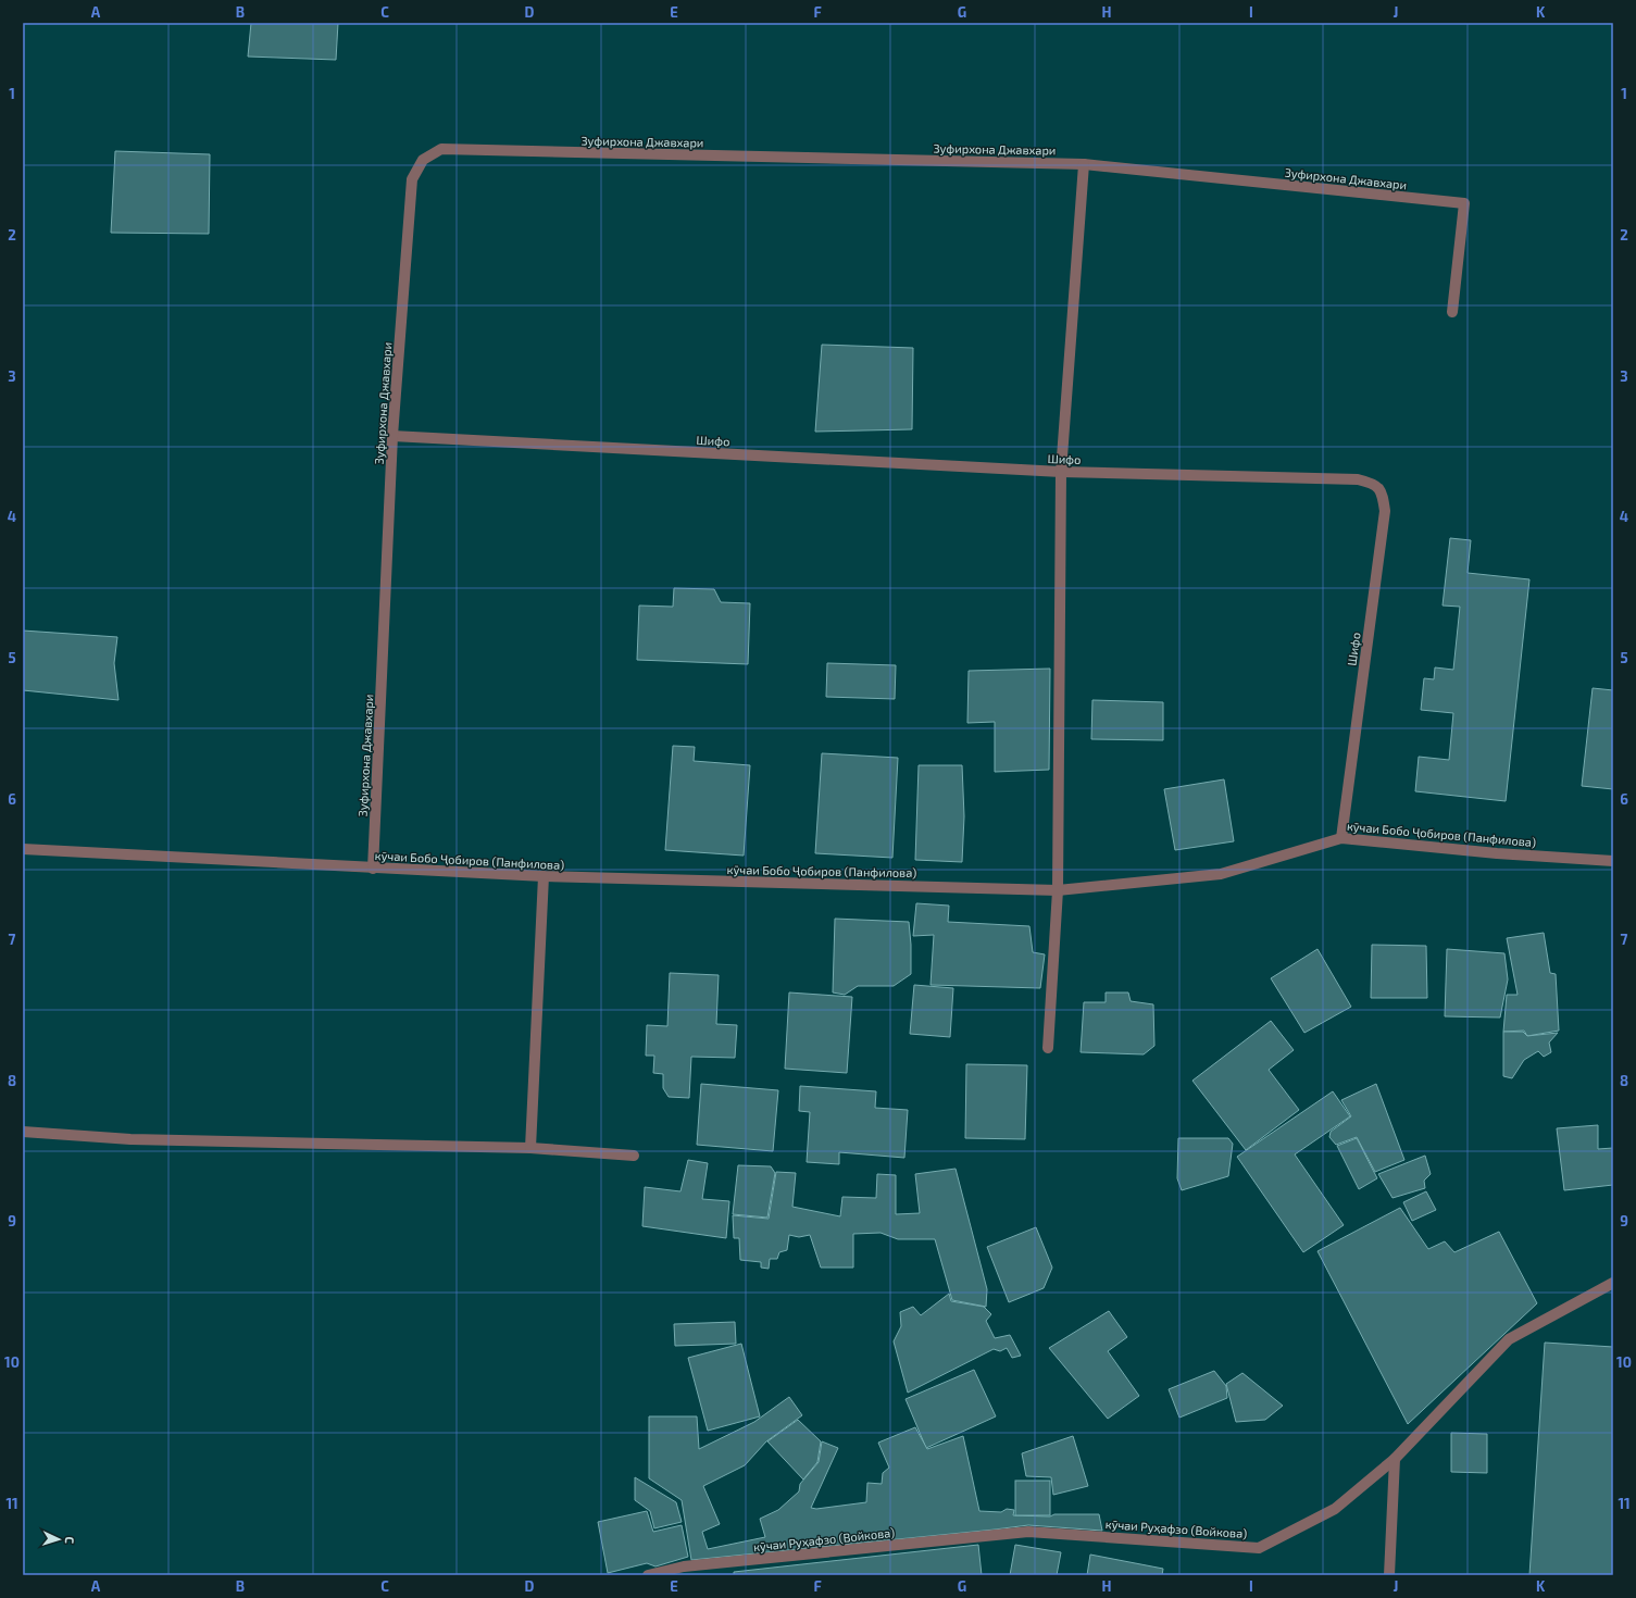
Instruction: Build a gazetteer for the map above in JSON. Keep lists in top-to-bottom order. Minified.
{"streets":{"street":["Зуфирхона Джавхари","Шифо","кӯчаи Бобо Ҷобиров (Панфилова)","кӯчаи Руҳафзо (Войкова)"]},"crossings":[["Зуфирхона Джавхари","Шифо"],["Зуфирхона Джавхари","кӯчаи Бобо Ҷобиров (Панфилова)"],["Шифо","кӯчаи Бобо Ҷобиров (Панфилова)"]],"north":"right","grid":{"columns":["A","B","C","D","E","F","G","H","I","J","K"],"rows":["1","2","3","4","5","6","7","8","9","10","11"]}}
